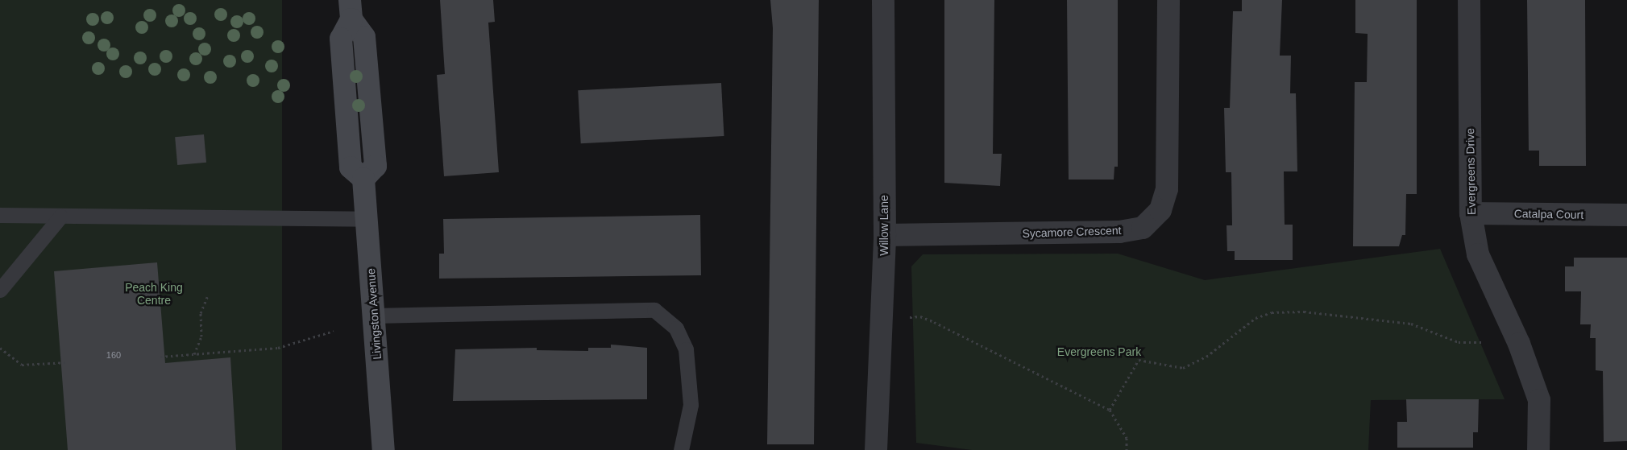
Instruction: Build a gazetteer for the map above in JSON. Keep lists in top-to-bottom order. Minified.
{"streets":{"main road":["Livingston Avenue"],"street":["Evergreens Drive","Catalpa Court","Willow Lane","Sycamore Crescent"]},"crossings":[["Evergreens Drive","Catalpa Court"],["Willow Lane","Sycamore Crescent"]],"parks":["Peach King Centre","Evergreens Park"],"house_numbers":["160"]}
